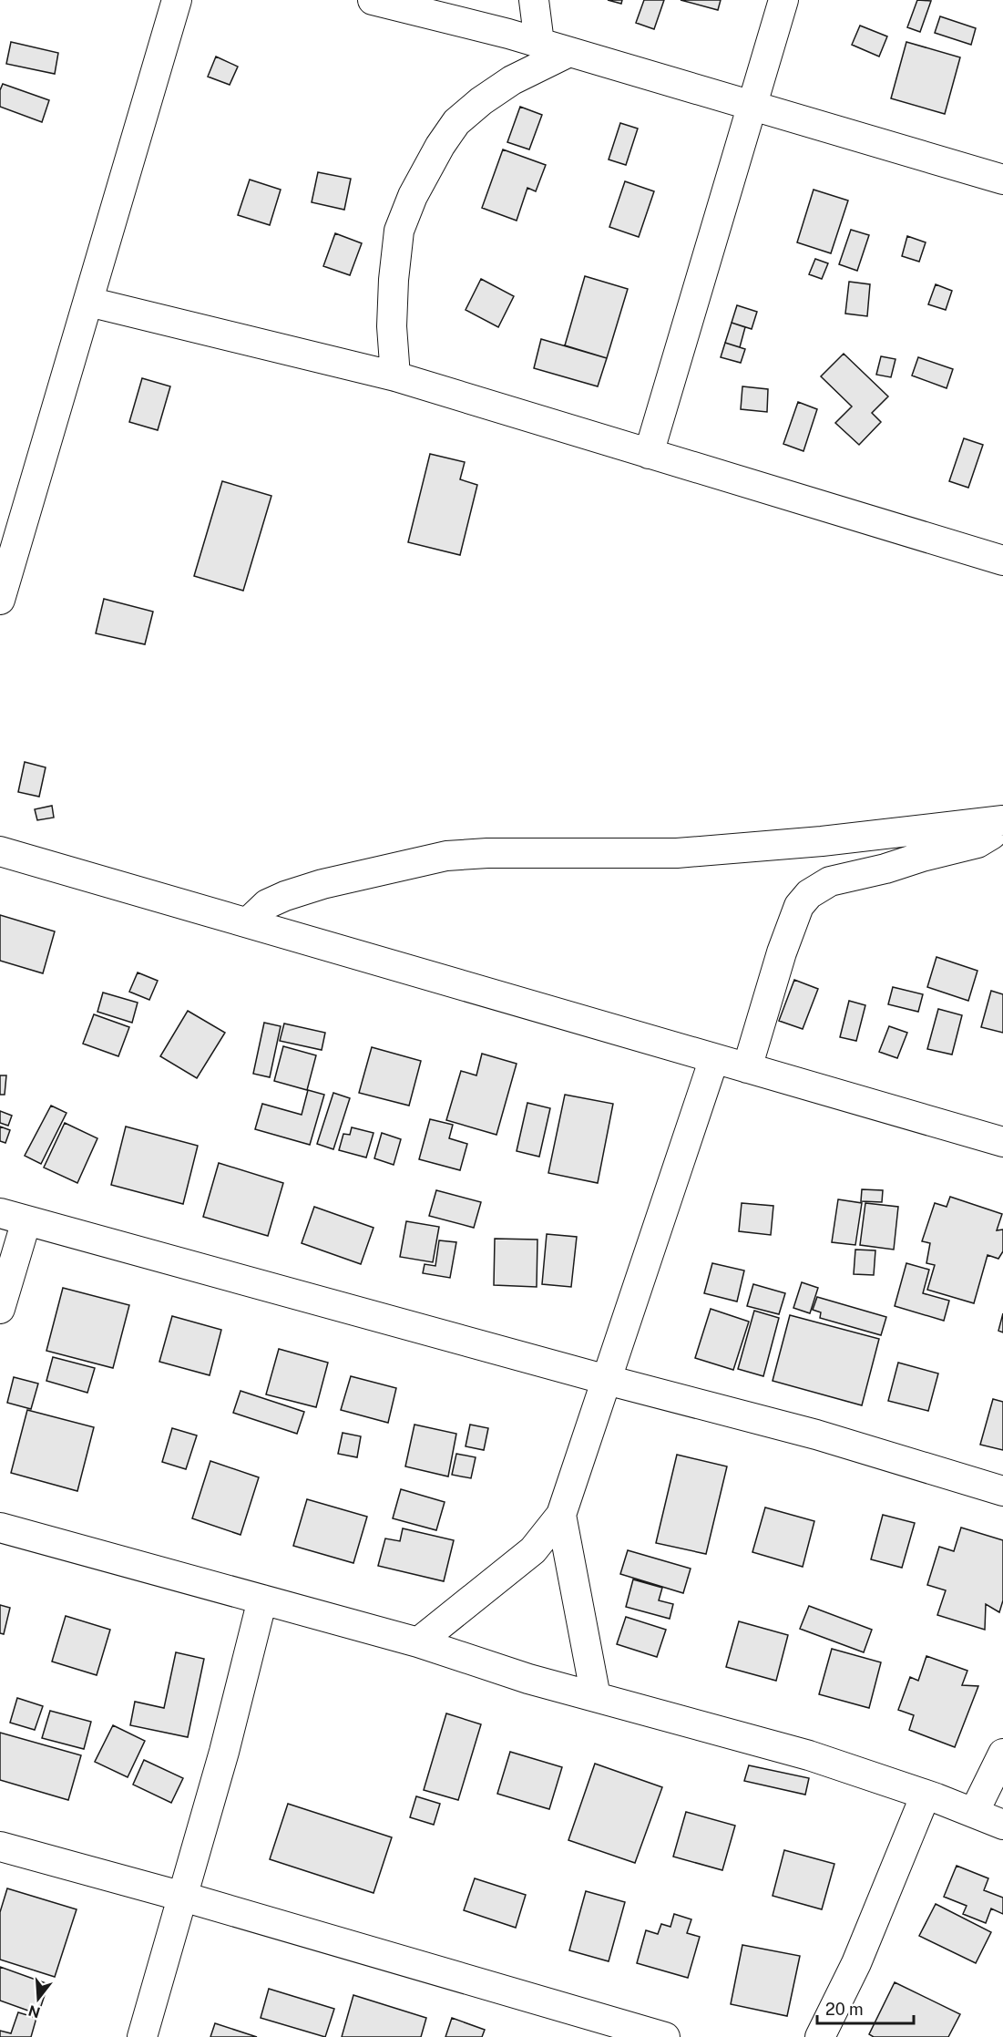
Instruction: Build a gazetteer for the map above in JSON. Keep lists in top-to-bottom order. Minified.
{"scale_bar":"20 m","north":"bottom"}
